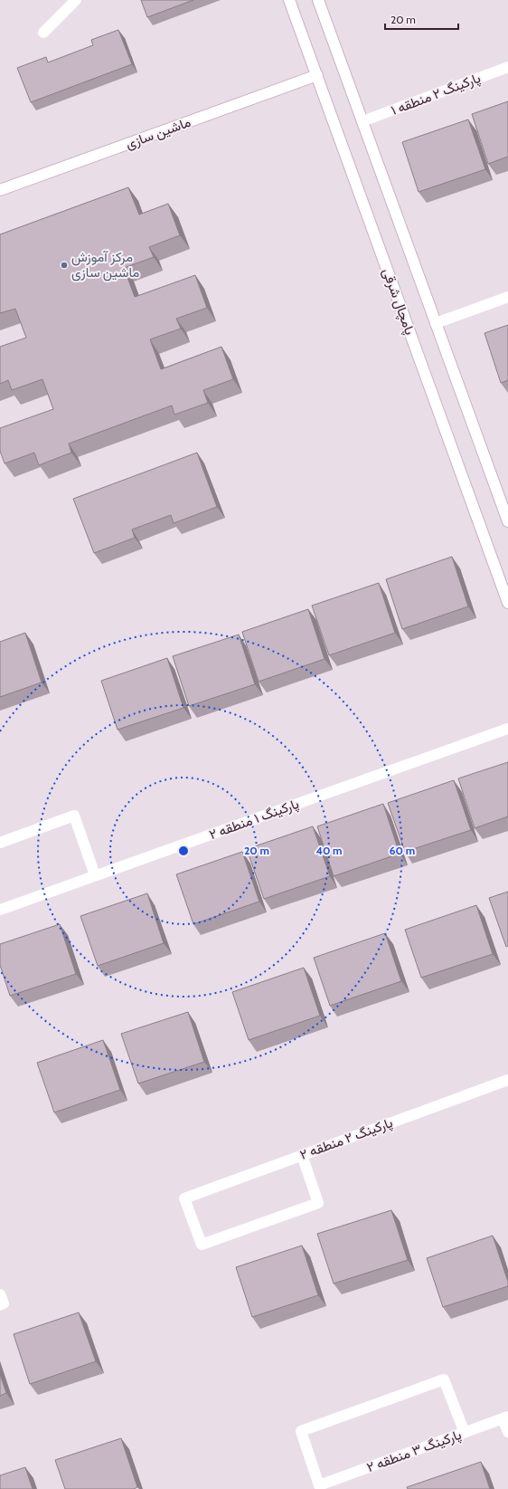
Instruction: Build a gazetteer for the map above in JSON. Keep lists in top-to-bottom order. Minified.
{"streets":{"street":["پارکینگ ۲ منطقه ۱","ماشین سازی","پامچال شرقی","پارکینگ ۱ منطقه ۲","پارکینگ ۲ منطقه ۲","پارکینگ ۳ منطقه ۲"]},"crossings":[["پارکینگ ۲ منطقه ۱","پامچال شرقی"],["ماشین سازی","پامچال شرقی"]],"places":["مرکز آموزش ماشین سازی"],"scale_bar":"20 m","rings":["20 m","40 m","60 m"]}
